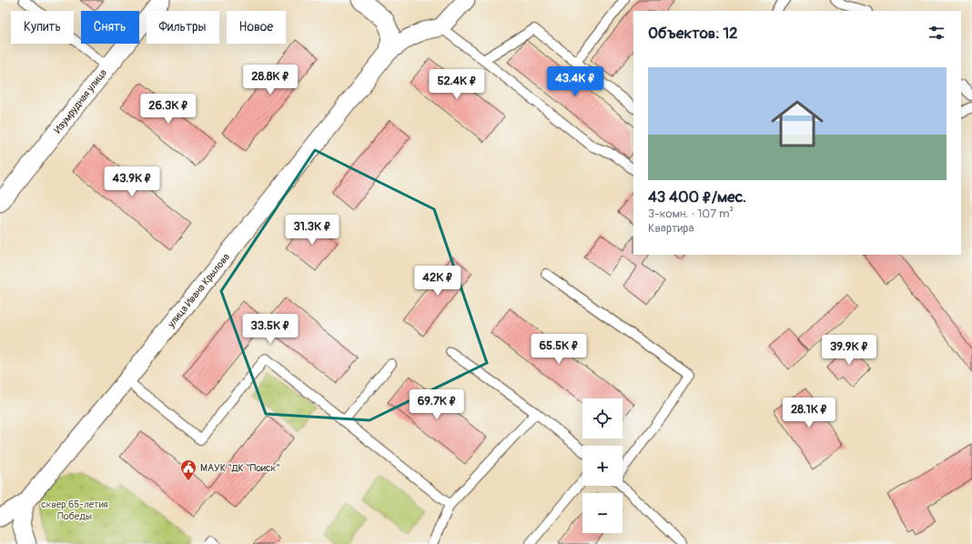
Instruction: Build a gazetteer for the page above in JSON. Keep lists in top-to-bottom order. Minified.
{"streets":{"street":["Изумрудная улица","улица Ивана Крылова"]},"parks":["сквер 65-летия Победы"],"places":{"public building":["МАУК \"ДК \"Поиск\""]},"page":{"chip":["Купить","Снять","Фильтры","Новое"],"heading":"Объектов: 12","list":[{"name":"43 400 ₽/мес.","note":"3-комн. · 107 m² · Квартира"}],"price":["28.8K ₽","43.4K ₽","52.4K ₽","26.3K ₽","43.9K ₽","31.3K ₽","42K ₽","33.5K ₽","65.5K ₽","39.9K ₽","69.7K ₽","28.1K ₽"],"map_buttons":["+","−"]}}
